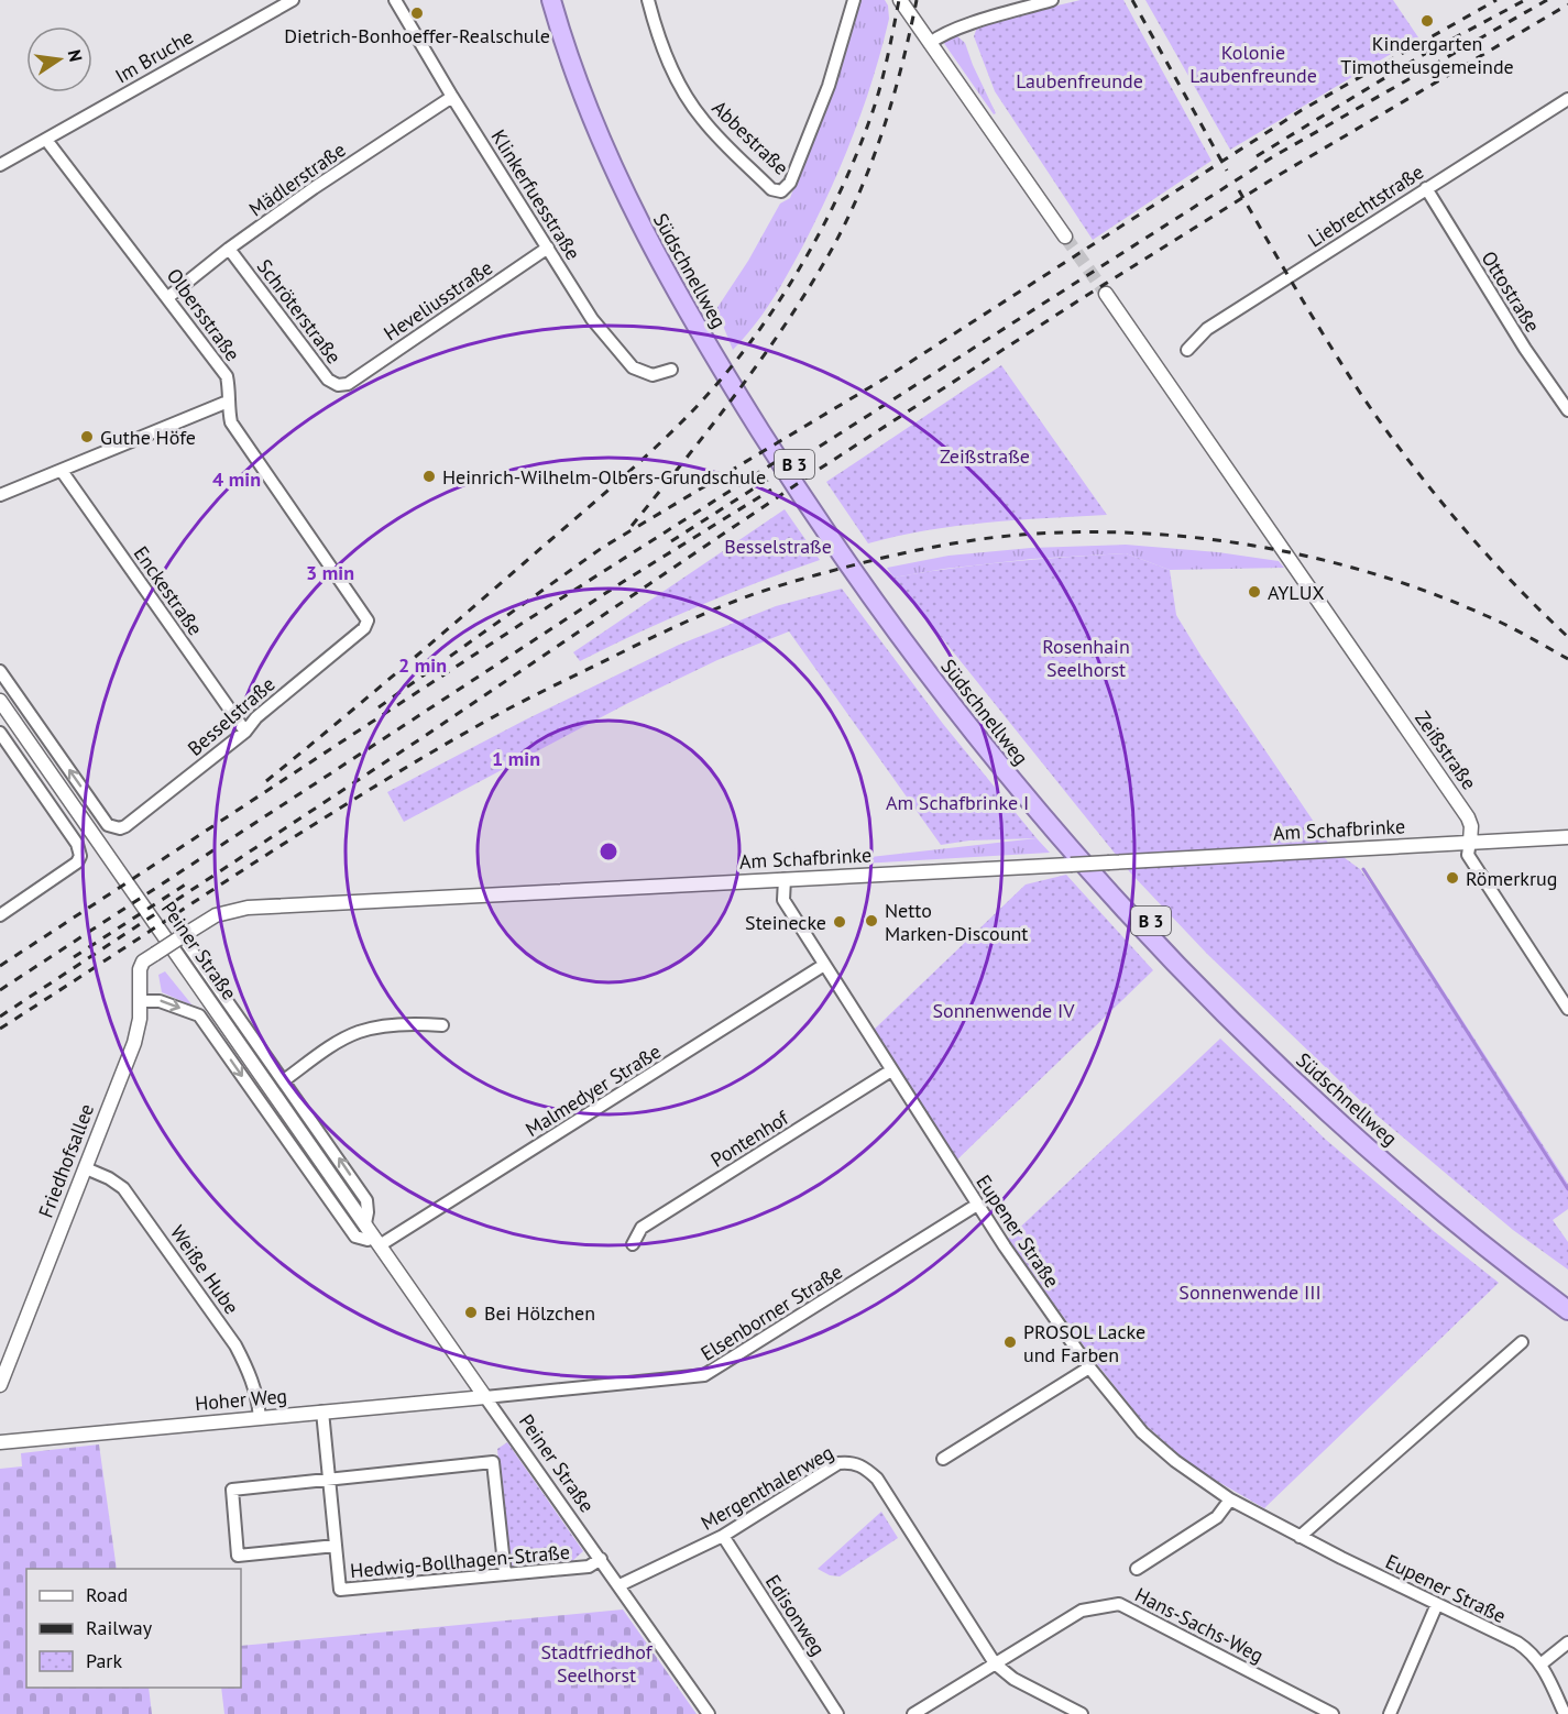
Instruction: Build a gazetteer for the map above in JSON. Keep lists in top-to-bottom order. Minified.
{"streets":{"highway":["Südschnellweg","B 3"],"street":["Im Bruche","Abbestraße","Mädlerstraße","Klinkerfuesstraße","Liebrechtstraße","Ottostraße","Heveliusstraße","Schröterstraße","Olbersstraße","Enckestraße","Besselstraße","Zeißstraße","Am Schafbrinke","Peiner Straße","Malmedyer Straße","Pontenhof","Friedhofsallee","Eupener Straße","Weiße Hube","Elsenborner Straße","Hoher Weg","Mergenthalerweg","Hedwig-Bollhagen-Straße","Edisonweg","Hans-Sachs-Weg"]},"crossings":[["Im Bruche","Olbersstraße"],["Mädlerstraße","Klinkerfuesstraße"],["Mädlerstraße","Schröterstraße"],["Mädlerstraße","Olbersstraße"],["Klinkerfuesstraße","Heveliusstraße"],["Liebrechtstraße","Ottostraße"],["Heveliusstraße","Schröterstraße"],["Olbersstraße","Besselstraße"],["Enckestraße","Besselstraße"],["Zeißstraße","Am Schafbrinke"],["Am Schafbrinke","Peiner Straße"],["Am Schafbrinke","Friedhofsallee"],["Am Schafbrinke","Eupener Straße"],["Peiner Straße","Malmedyer Straße"],["Peiner Straße","Friedhofsallee"],["Peiner Straße","Elsenborner Straße"],["Peiner Straße","Hoher Weg"],["Peiner Straße","Mergenthalerweg"],["Peiner Straße","Hedwig-Bollhagen-Straße"],["Malmedyer Straße","Eupener Straße"],["Pontenhof","Eupener Straße"],["Friedhofsallee","Weiße Hube"],["Eupener Straße","Elsenborner Straße"],["Eupener Straße","Hans-Sachs-Weg"],["Weiße Hube","Hoher Weg"],["Elsenborner Straße","Hoher Weg"],["Hoher Weg","Hedwig-Bollhagen-Straße"],["Mergenthalerweg","Edisonweg"],["Mergenthalerweg","Hans-Sachs-Weg"]],"parks":["Kolonie Laubenfreunde","Laubenfreunde","Zeißstraße","Besselstraße","Rosenhain Seelhorst","Am Schafbrinke I","Sonnenwende IV","Sonnenwende III","Stadtfriedhof Seelhorst"],"places":["Dietrich-Bonhoeffer-Realschule","Kindergarten Timotheusgemeinde","Guthe Höfe","Heinrich-Wilhelm-Olbers-Grundschule","AYLUX","Römerkrug","Netto Marken-Discount","Steinecke","Bei Hölzchen","PROSOL Lacke und Farben"],"legend":["Road","Railway","Park"],"north":"right","rings":["4 min","3 min","2 min","1 min"]}
